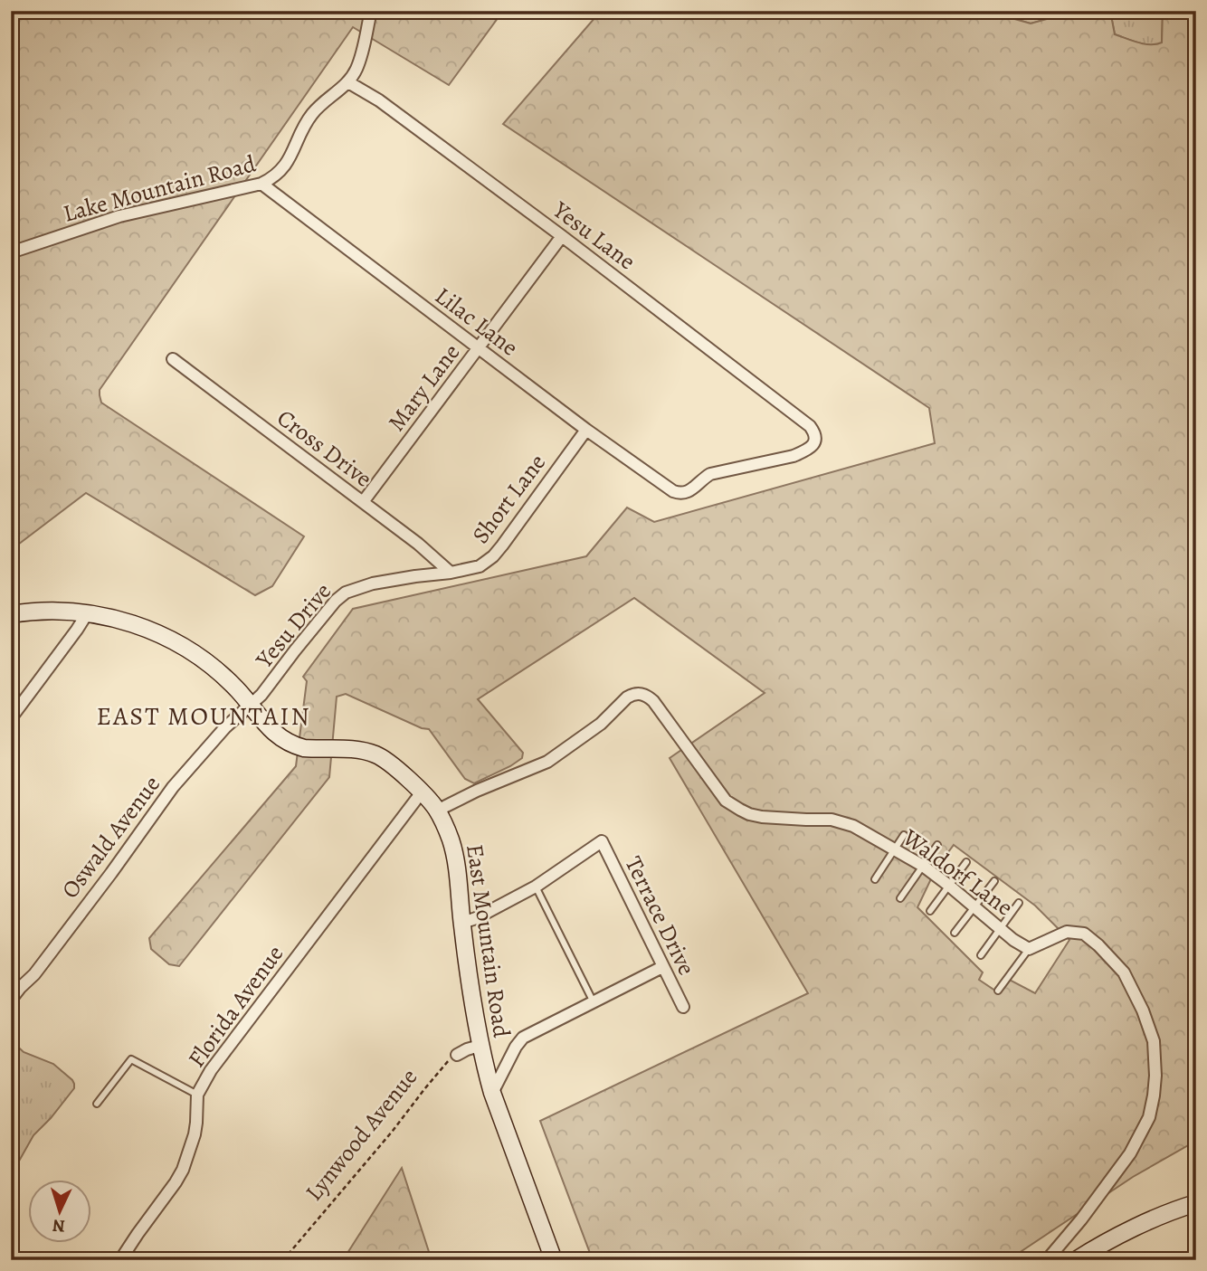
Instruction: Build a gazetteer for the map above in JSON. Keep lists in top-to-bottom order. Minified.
{"streets":{"street":["Lake Mountain Road","Yesu Lane","Lilac Lane","Mary Lane","Cross Drive","Short Lane","Yesu Drive","Oswald Avenue","Waldorf Lane","Terrace Drive","East Mountain Road","Florida Avenue"],"path":["Lynwood Avenue"]},"crossings":[["Lake Mountain Road","Yesu Lane"],["Lake Mountain Road","Lilac Lane"],["Yesu Lane","Lilac Lane"],["Yesu Lane","Mary Lane"],["Lilac Lane","Mary Lane"],["Lilac Lane","Short Lane"],["Mary Lane","Cross Drive"],["Cross Drive","Short Lane"],["Cross Drive","Yesu Drive"],["Short Lane","Yesu Drive"],["Yesu Drive","Oswald Avenue"],["Yesu Drive","East Mountain Road"],["Oswald Avenue","East Mountain Road"],["Waldorf Lane","East Mountain Road"],["East Mountain Road","Florida Avenue"]],"districts":["EAST MOUNTAIN"],"north":"bottom"}
